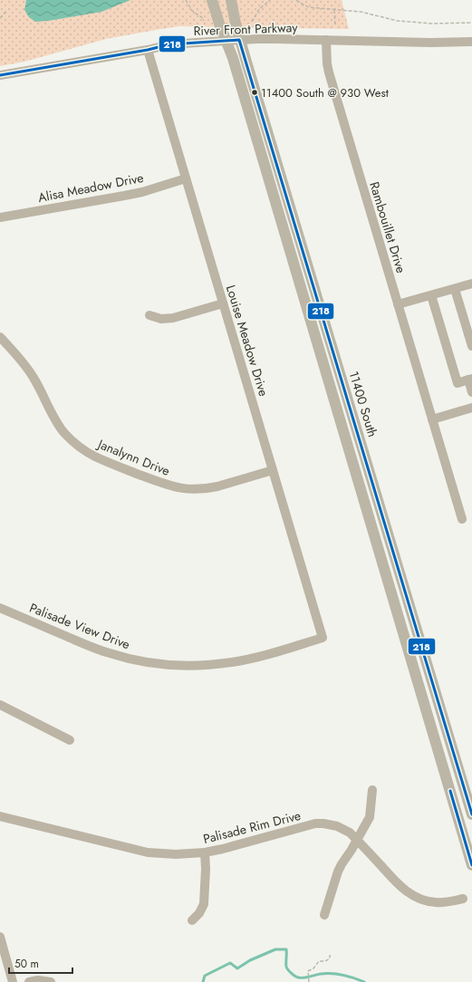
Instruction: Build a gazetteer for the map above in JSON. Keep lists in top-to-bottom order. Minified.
{"streets":{"main road":["11400 South"],"street":["River Front Parkway","Alisa Meadow Drive","Rambouillet Drive","Louise Meadow Drive","Janalynn Drive","Palisade View Drive","Palisade Rim Drive"]},"crossings":[["River Front Parkway","Rambouillet Drive"],["River Front Parkway","Louise Meadow Drive"],["River Front Parkway","11400 South"],["Alisa Meadow Drive","Louise Meadow Drive"],["Louise Meadow Drive","Janalynn Drive"],["Louise Meadow Drive","Palisade View Drive"]],"places":["11400 South @ 930 West"],"lines":["transit line 218"],"scale_bar":"50 m"}
